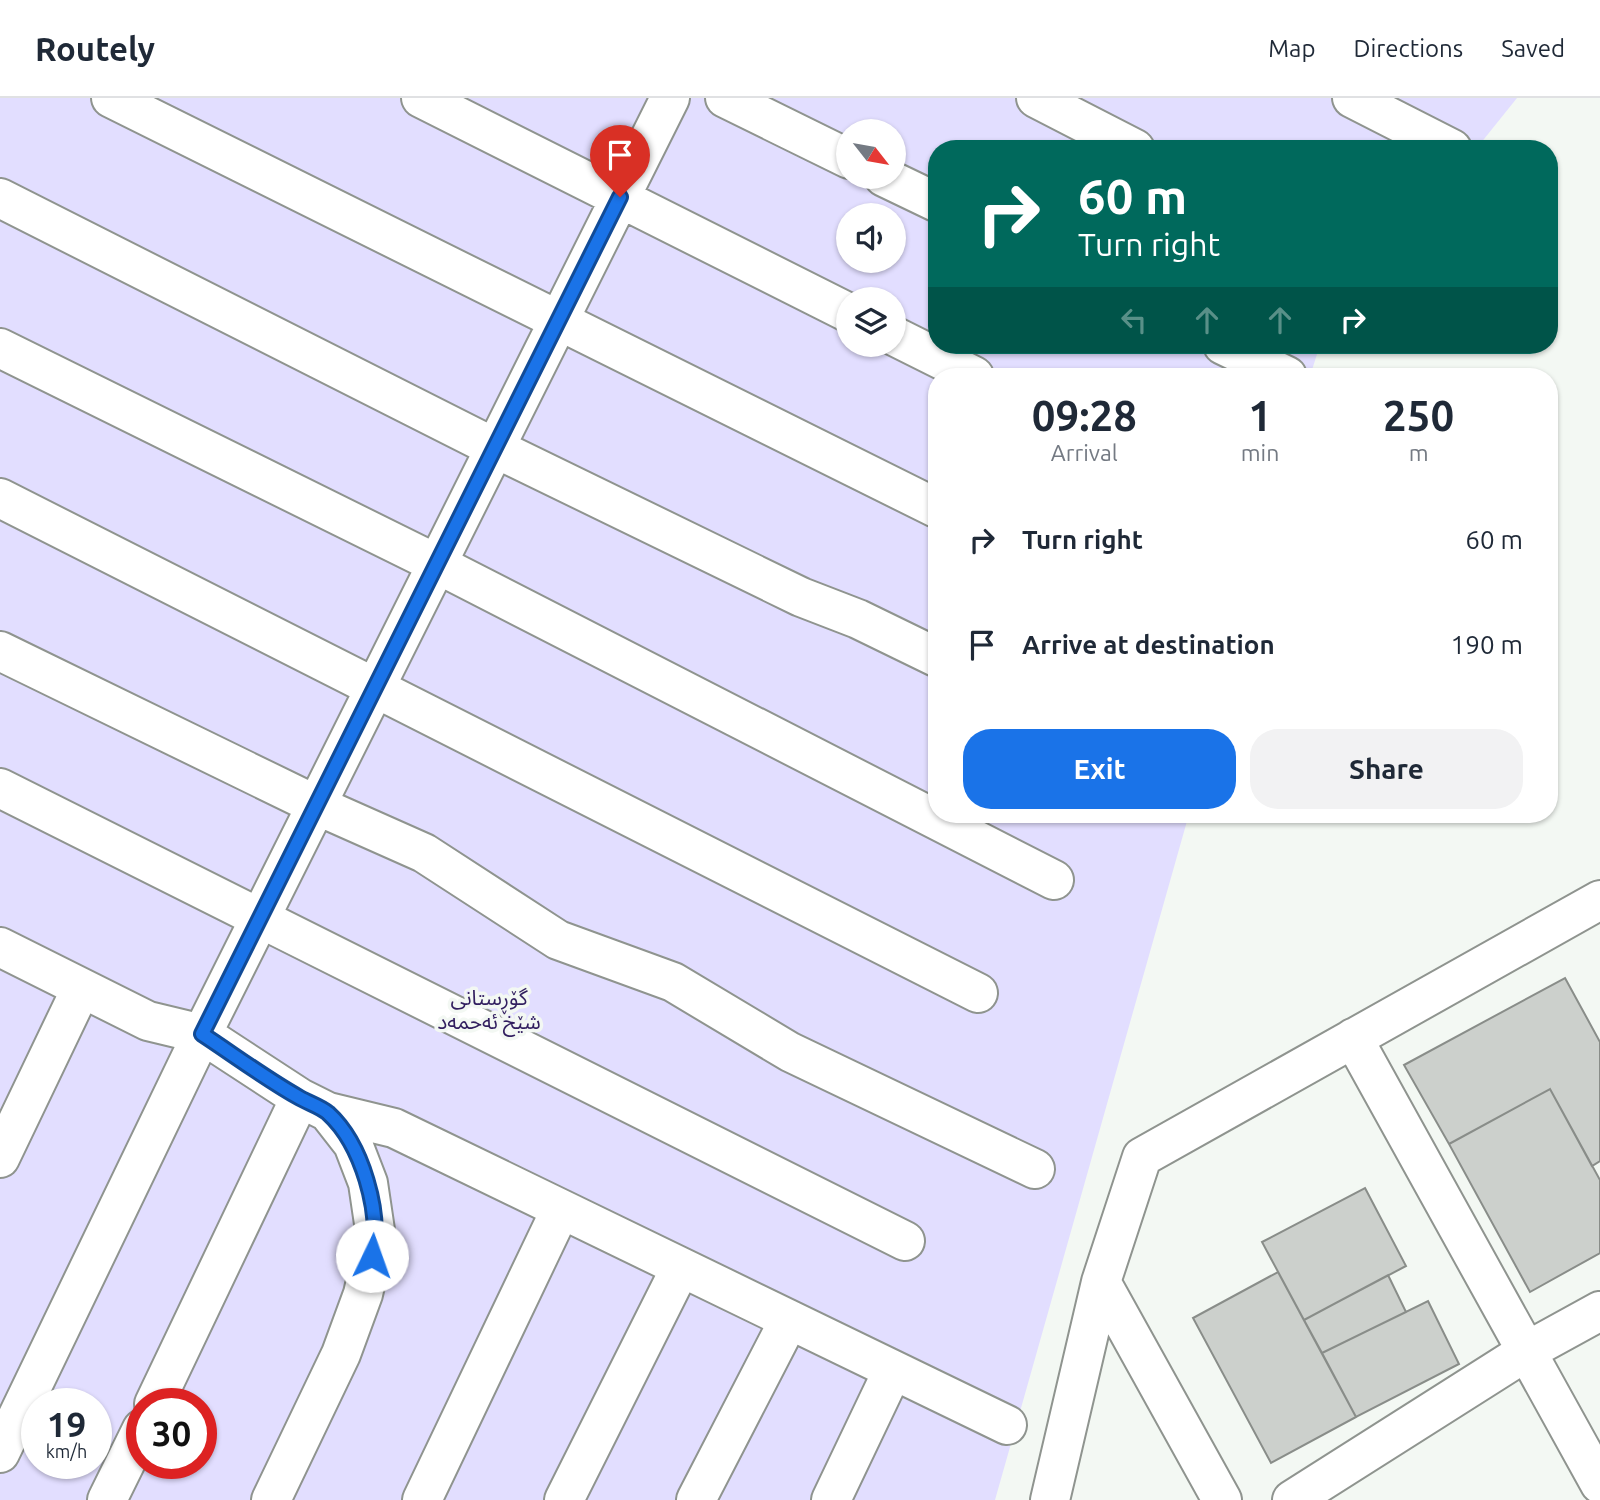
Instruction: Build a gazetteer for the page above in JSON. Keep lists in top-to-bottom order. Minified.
{"parks":["گۆڕستانی شێخ ئەحمەد"],"north":"bottom right","page":{"header":"Routely","nav":["Map","Directions","Saved"],"turn":["60 m","Turn right"],"eta":["09:28","Arrival","1","min","250","m"],"list":[{"name":"Turn right","value":"60 m"},{"name":"Arrive at destination","value":"190 m"}],"buttons":["Exit","Share"],"speed":"19 km/h","limit":"30"}}
